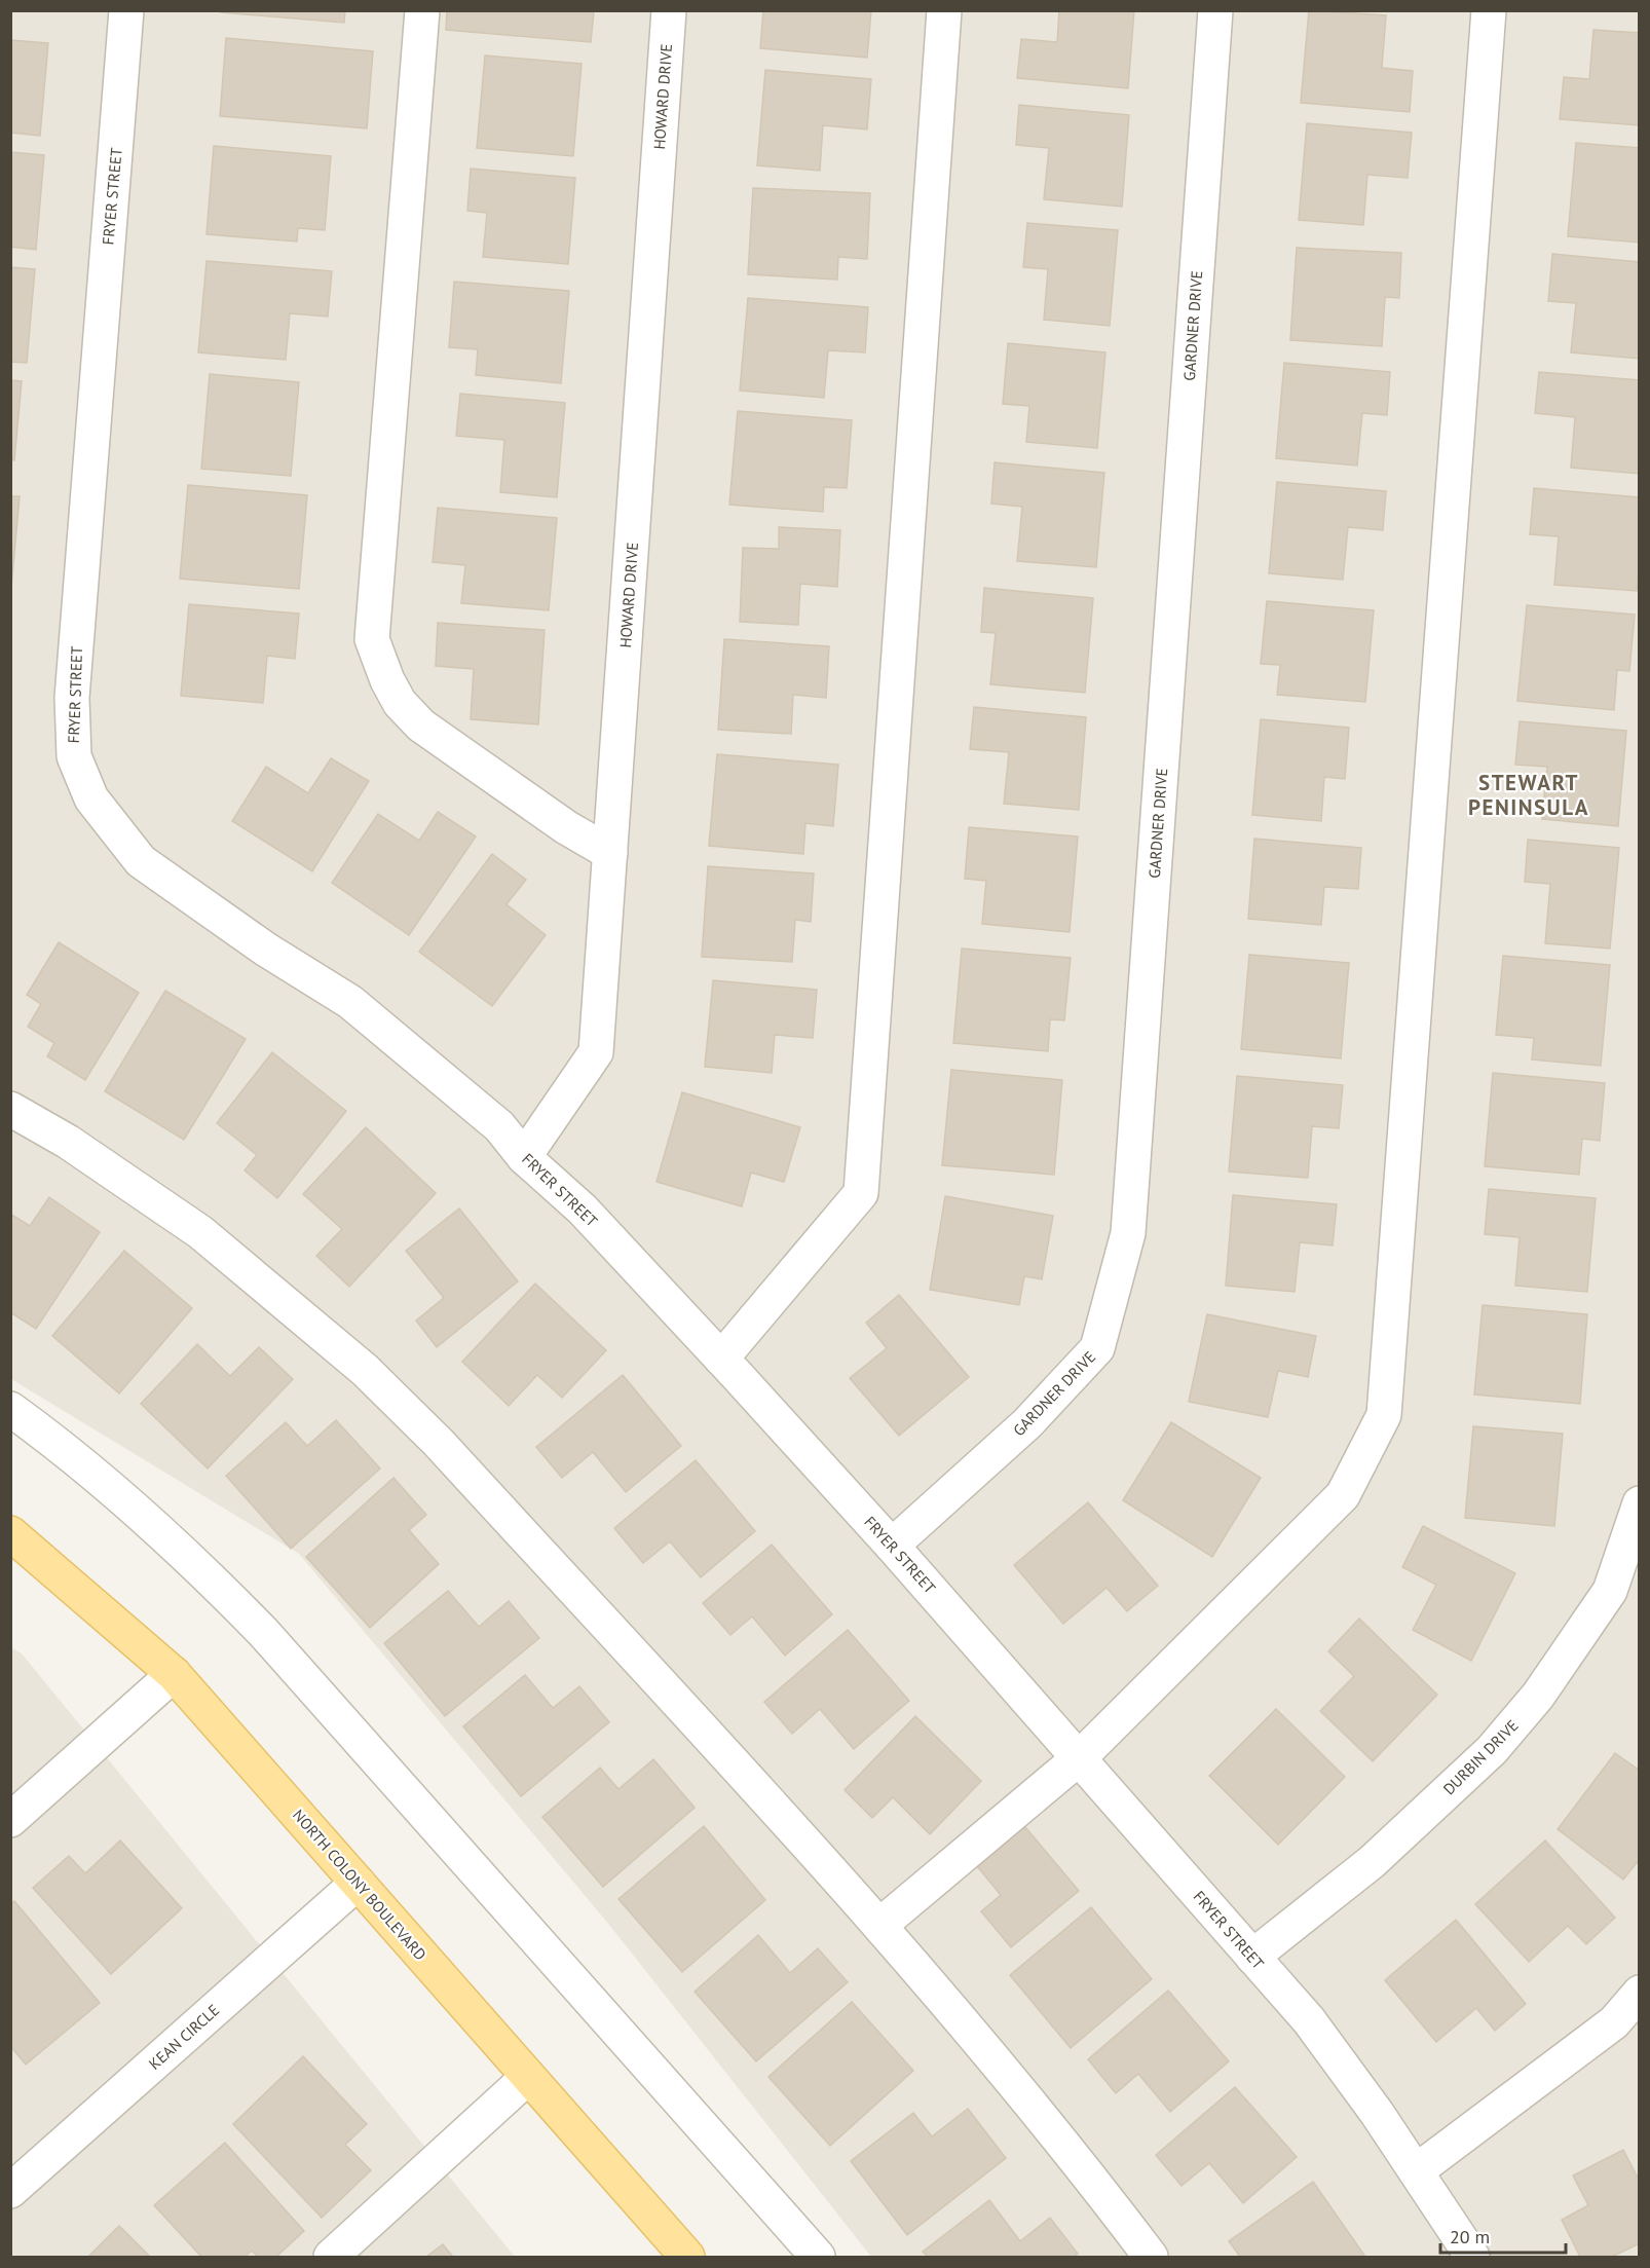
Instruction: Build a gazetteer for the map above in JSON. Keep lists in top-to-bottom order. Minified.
{"streets":{"main road":["NORTH COLONY BOULEVARD"],"street":["HOWARD DRIVE","FRYER STREET","GARDNER DRIVE","DURBIN DRIVE","KEAN CIRCLE"]},"crossings":[["HOWARD DRIVE","FRYER STREET"],["FRYER STREET","GARDNER DRIVE"],["FRYER STREET","DURBIN DRIVE"],["NORTH COLONY BOULEVARD","KEAN CIRCLE"]],"districts":["STEWART PENINSULA"],"scale_bar":"20 m"}
